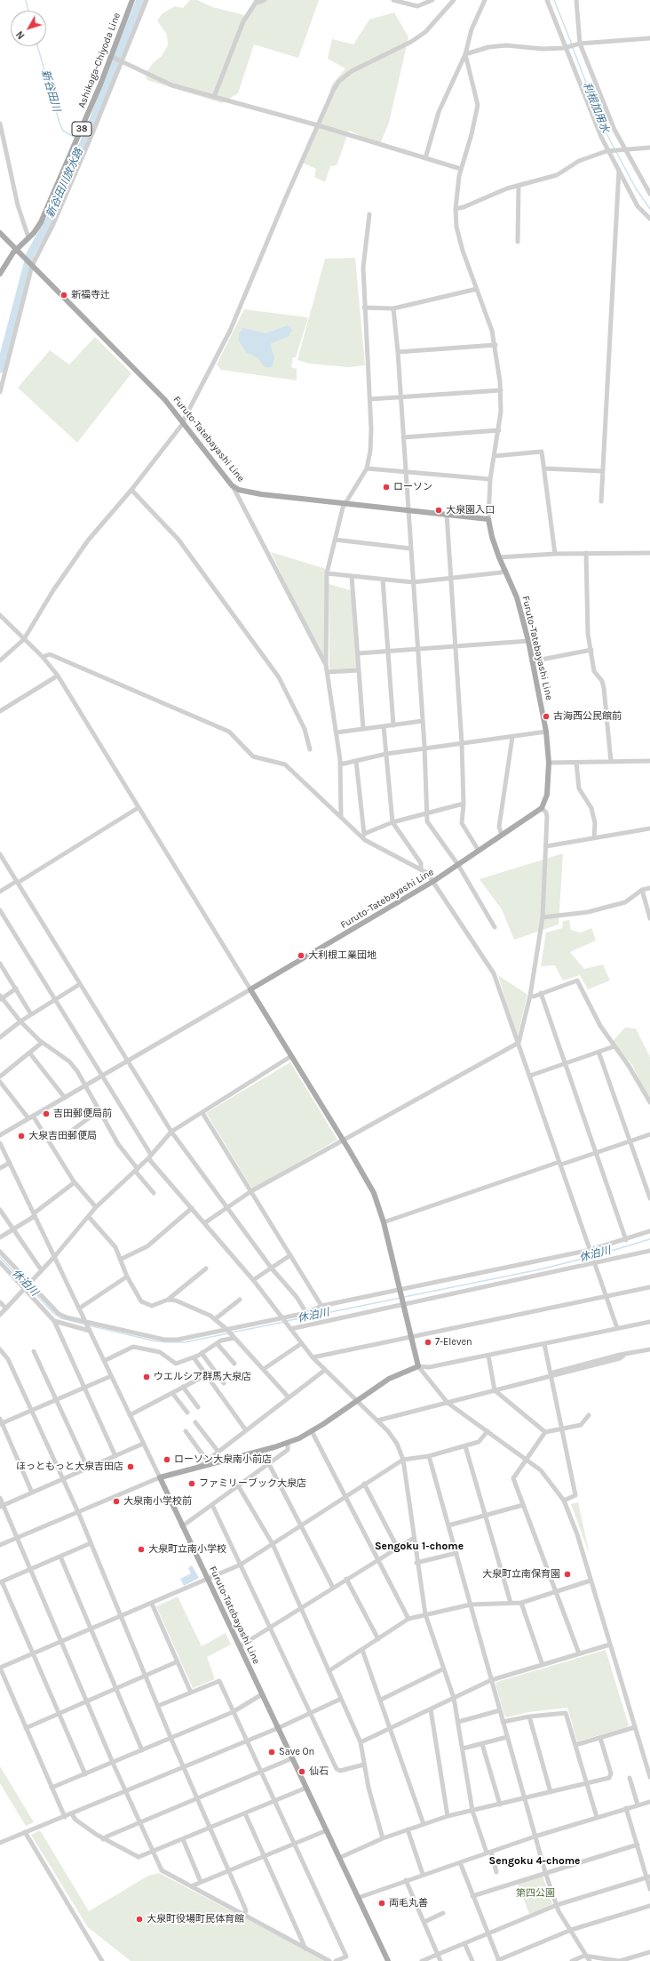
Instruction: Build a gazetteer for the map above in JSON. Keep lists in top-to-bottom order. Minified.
{"streets":{"main road":["Ashikaga-Chiyoda Line","38","Furuto-Tatebayashi Line"]},"crossings":[["Ashikaga-Chiyoda Line","Furuto-Tatebayashi Line"]],"districts":["Sengoku 1-chome","Sengoku 4-chome"],"water":["新谷田川","利根加用水","新谷田川放水路","休泊川"],"parks":["第四公園"],"places":["新福寺辻","ローソン","大泉園入口","古海西公民館前","大利根工業団地","吉田郵便局前","大泉吉田郵便局","7-Eleven","ウエルシア群馬大泉店","ローソン大泉南小前店","ほっともっと大泉吉田店","ファミリーブック大泉店","大泉南小学校前","大泉町立南小学校","大泉町立南保育園","Save On","仙石","両毛丸善","大泉町役場町民体育館"],"north":"bottom left"}
